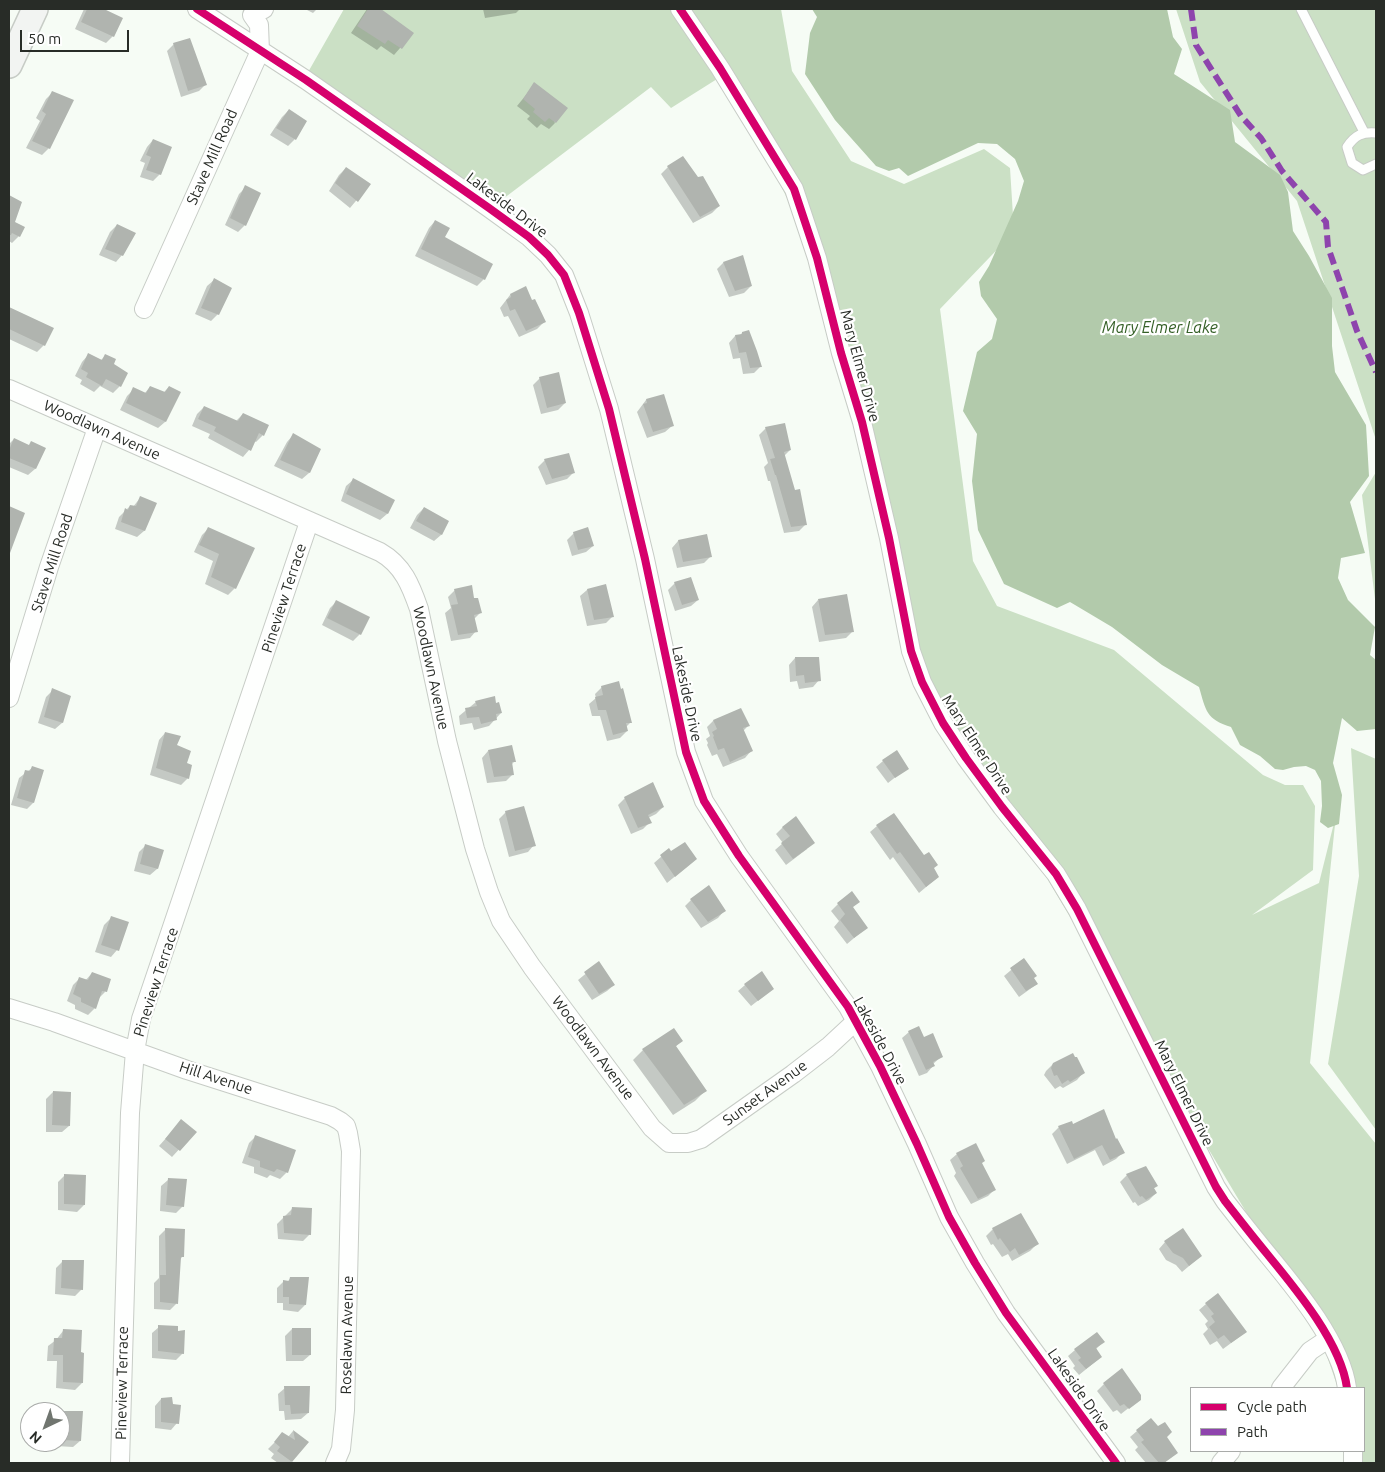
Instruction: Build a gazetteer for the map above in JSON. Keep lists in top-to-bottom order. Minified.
{"streets":{"street":["Stave Mill Road","Lakeside Drive","Mary Elmer Drive","Woodlawn Avenue","Pineview Terrace","Hill Avenue","Sunset Avenue","Roselawn Avenue"]},"crossings":[["Stave Mill Road","Lakeside Drive"],["Stave Mill Road","Woodlawn Avenue"],["Lakeside Drive","Sunset Avenue"],["Woodlawn Avenue","Pineview Terrace"],["Woodlawn Avenue","Sunset Avenue"],["Pineview Terrace","Hill Avenue"],["Hill Avenue","Roselawn Avenue"]],"water":["Mary Elmer Lake"],"legend":["Cycle path","Path"],"scale_bar":"50 m","north":"bottom left"}
